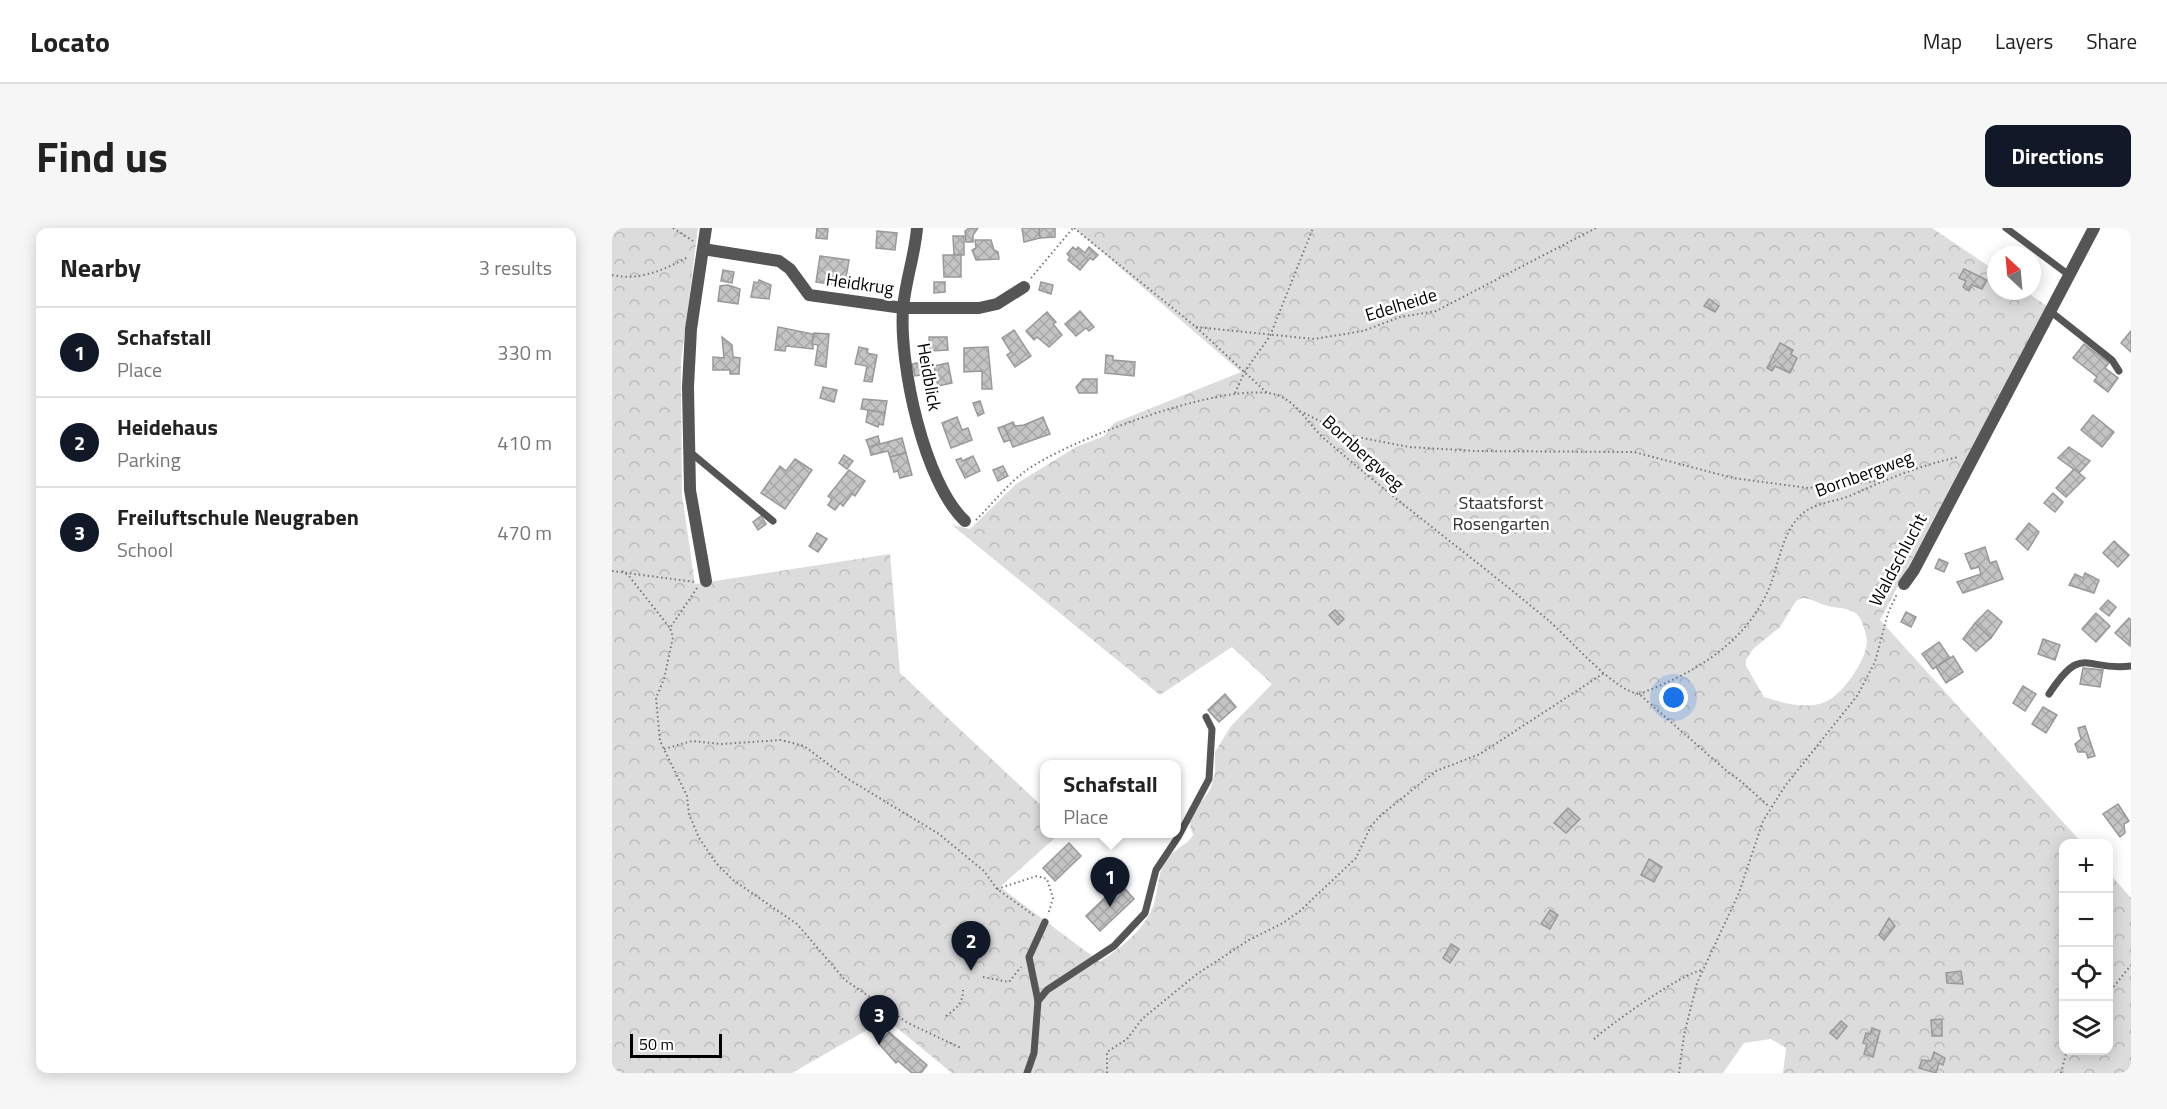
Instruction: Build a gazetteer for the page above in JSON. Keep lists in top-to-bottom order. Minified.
{"streets":{"street":["Heidkrug","Heidblick","Waldschlucht"],"path":["Edelheide","Bornbergweg"]},"crossings":[["Heidkrug","Heidblick"],["Edelheide","Bornbergweg"],["Bornbergweg","Waldschlucht"]],"parks":["Staatsforst Rosengarten"],"scale_bar":"50 m","north":"top left","page":{"header":"Locato","nav":["Map","Layers","Share"],"title":"Find us","buttons":"Directions","heading":["Nearby","3 results"],"list":[{"mark":"1","name":"Schafstall","note":"Place","value":"330 m"},{"mark":"2","name":"Heidehaus","note":"Parking","value":"410 m"},{"mark":"3","name":"Freiluftschule Neugraben","note":"School","value":"470 m"}],"popup":["Schafstall","Place"],"map_buttons":["+","−"],"pins":["1","2","3"],"scale":"50 m"}}
